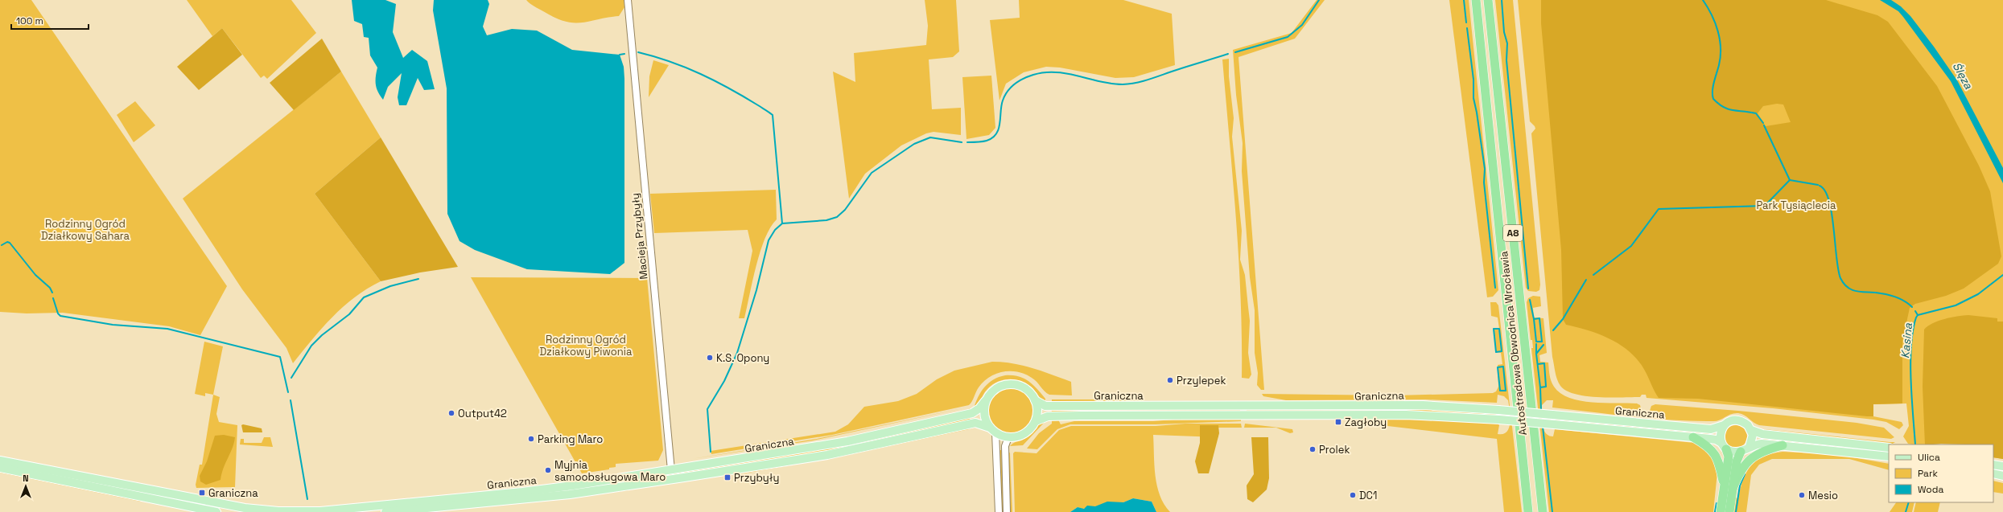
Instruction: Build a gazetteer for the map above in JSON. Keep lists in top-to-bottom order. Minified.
{"streets":{"highway":["A8","Autostradowa Obwodnica Wrocławia"],"main road":["Graniczna"],"street":["Macieja Przybyły"]},"crossings":[["Macieja Przybyły","Graniczna"]],"water":["Ślęza","Kasina"],"parks":["Park Tysiąclecia","Rodzinny Ogród Działkowy Sahara","Rodzinny Ogród Działkowy Piwonia"],"places":{"other":["K.S. Opony","Przylepek","Output42","Parking Maro","Prolek","Myjnia samoobsługowa Maro","DC1","Mesio"],"transit":["Zagłoby","Przybyły","Graniczna"]},"legend":["Ulica","Park","Woda"],"scale_bar":"100 m","north":"top"}
